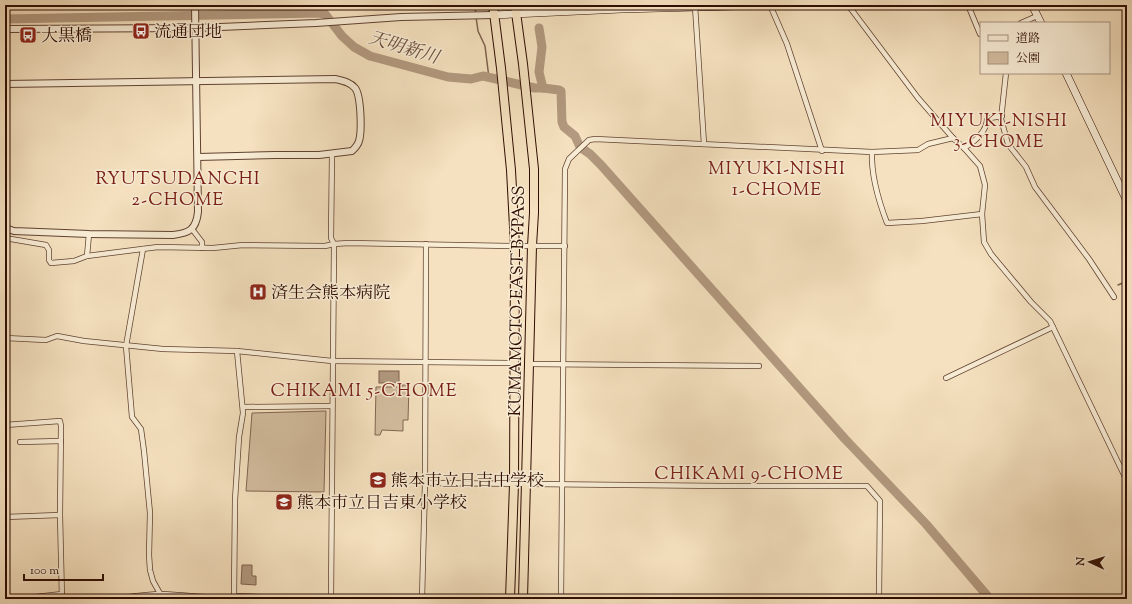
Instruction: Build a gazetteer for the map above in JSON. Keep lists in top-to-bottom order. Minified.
{"streets":{"highway":["KUMAMOTO-EAST BYPASS"]},"districts":["MIYUKI-NISHI 3-CHOME","MIYUKI-NISHI 1-CHOME","RYUTSUDANCHI 2-CHOME","CHIKAMI 5-CHOME","CHIKAMI 9-CHOME"],"water":["天明新川"],"places":{"bus stop":["流通団地","大黒橋"],"hospital":["済生会熊本病院"],"school or university":["熊本市立日吉中学校","熊本市立日吉東小学校"]},"legend":["道路","公園"],"scale_bar":"100 m","north":"left"}
